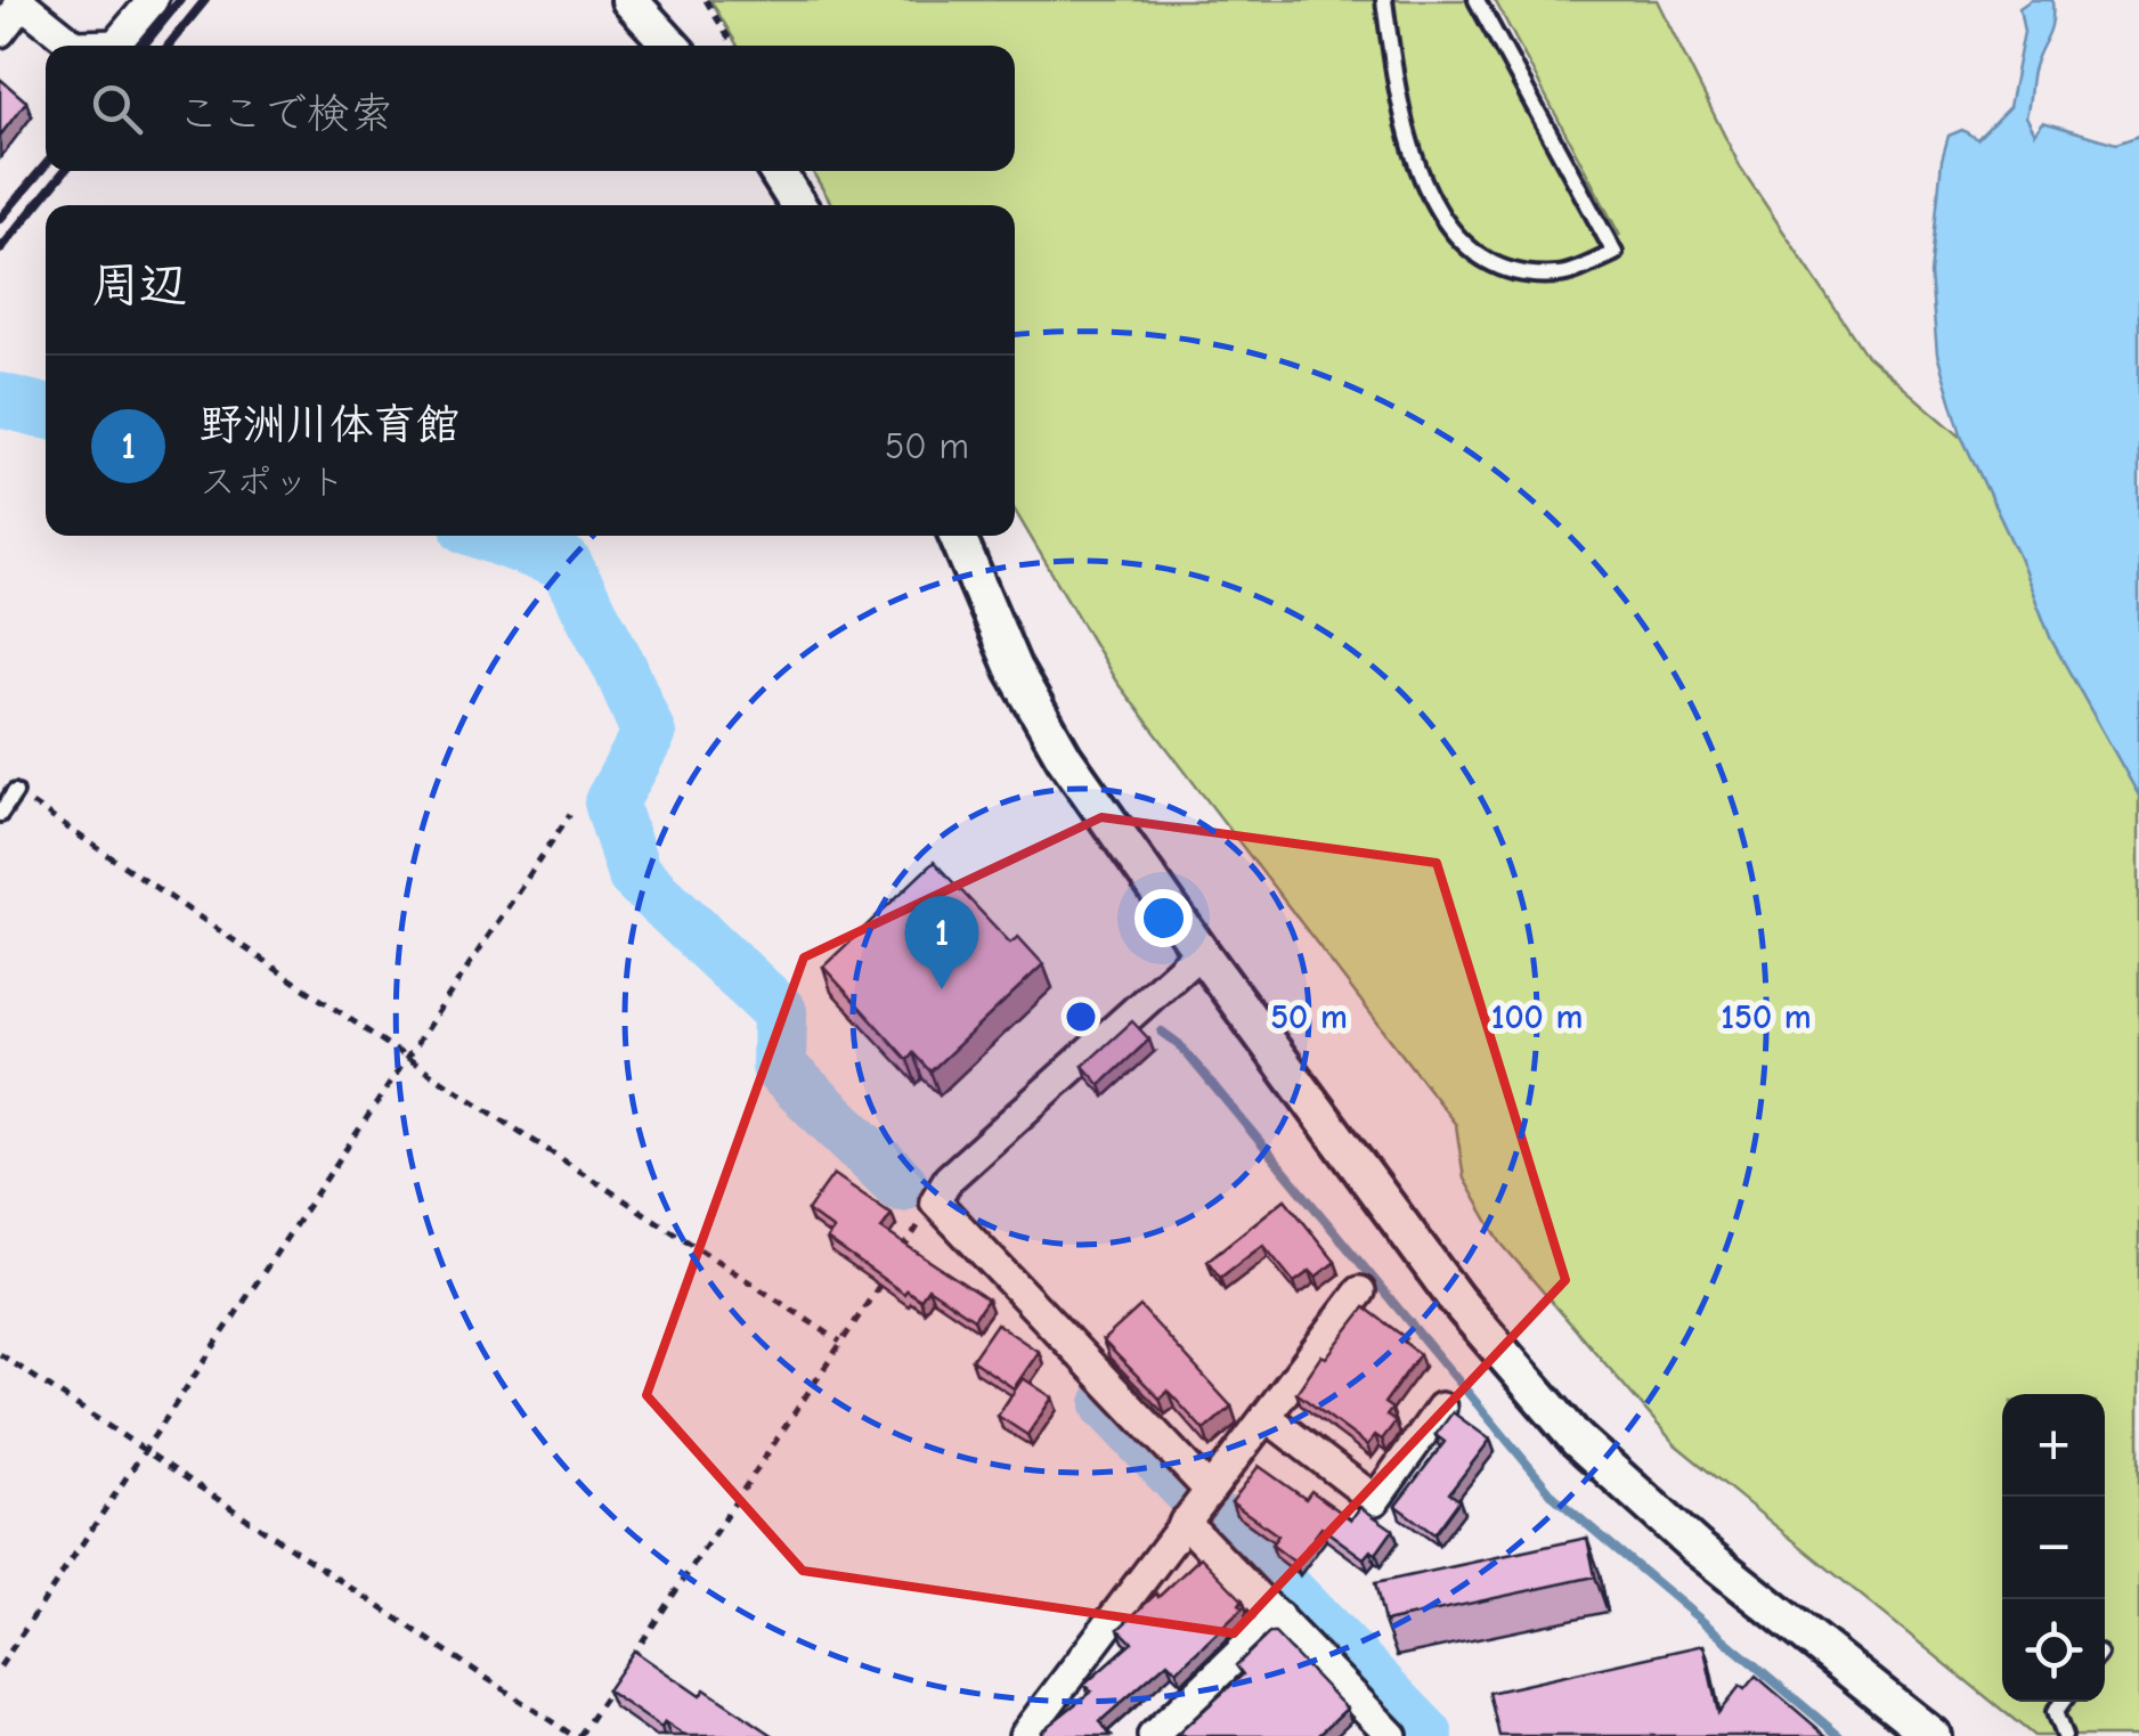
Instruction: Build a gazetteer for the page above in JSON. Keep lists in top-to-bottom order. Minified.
{"page":{"search":"ここで検索","heading":"周辺","list":[{"mark":"1","name":"野洲川体育館","note":"スポット","value":"50 m"}],"pins":"1","map_buttons":["+","−"]},"rings":["50 m","100 m","150 m"]}
